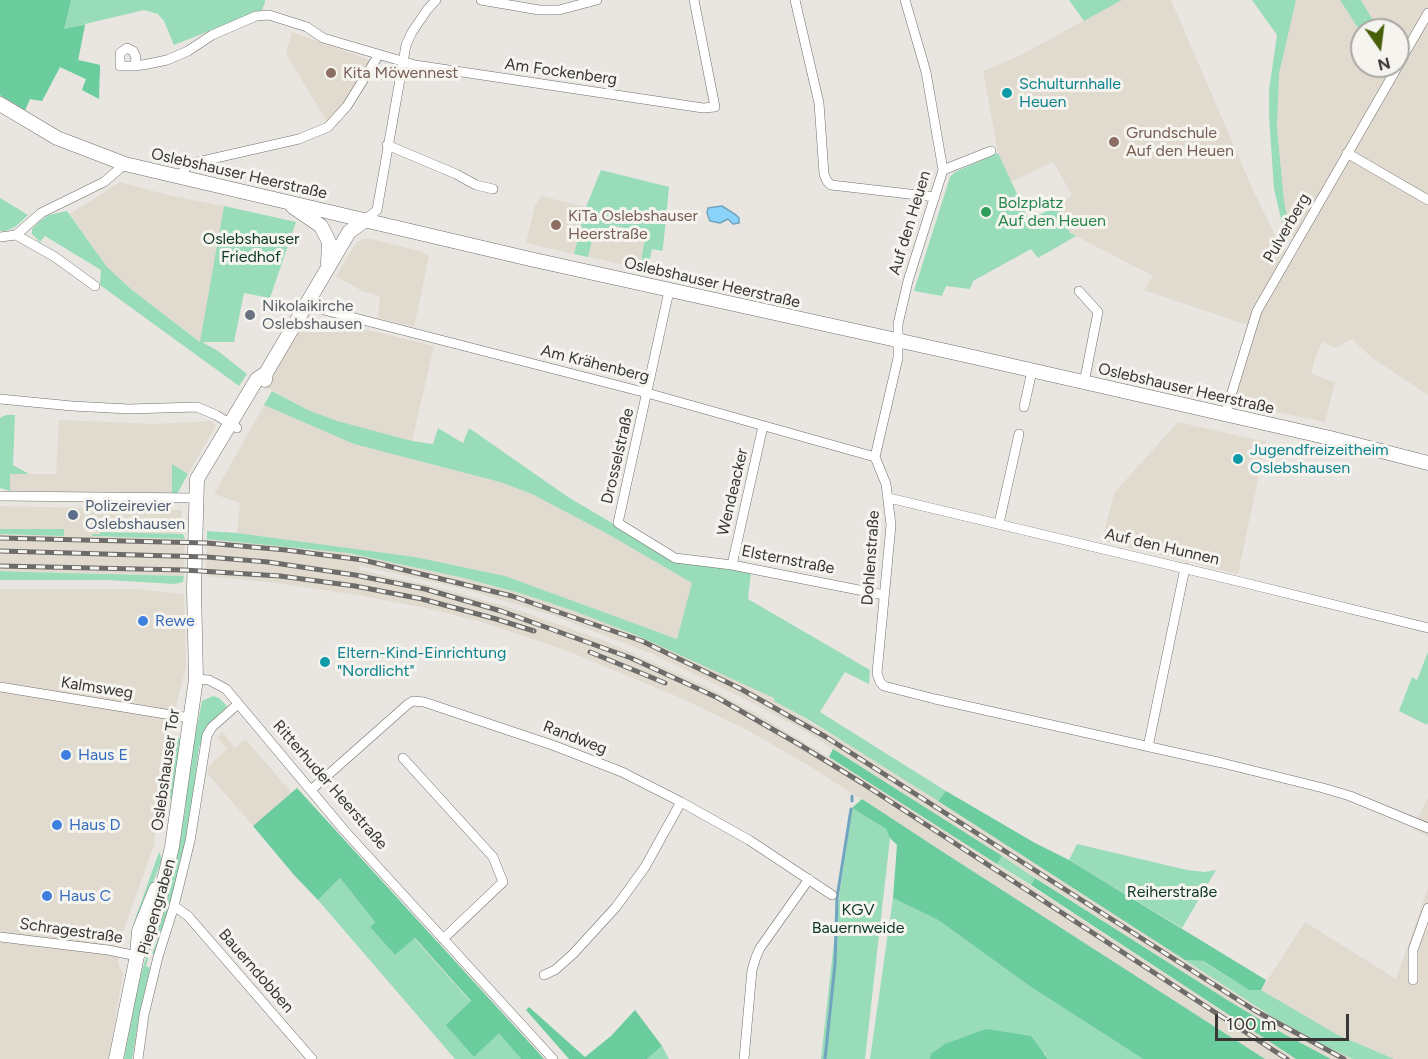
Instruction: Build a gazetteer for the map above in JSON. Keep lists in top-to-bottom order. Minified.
{"streets":{"main road":["Oslebshauser Heerstraße","Oslebshauser Tor"],"street":["Am Fockenberg","Auf den Heuen","Pulverberg","Am Krähenberg","Drosselstraße","Wendeacker","Auf den Hunnen","Dohlenstraße","Elsternstraße","Kalmsweg","Randweg","Ritterhuder Heerstraße","Piepengraben","Schragestraße","Bauerndobben"]},"crossings":[["Oslebshauser Heerstraße","Auf den Heuen"],["Oslebshauser Heerstraße","Pulverberg"],["Oslebshauser Heerstraße","Drosselstraße"],["Am Krähenberg","Drosselstraße"],["Am Krähenberg","Wendeacker"],["Am Krähenberg","Dohlenstraße"],["Drosselstraße","Elsternstraße"],["Wendeacker","Elsternstraße"],["Auf den Hunnen","Dohlenstraße"],["Dohlenstraße","Elsternstraße"],["Kalmsweg","Oslebshauser Tor"],["Randweg","Ritterhuder Heerstraße"],["Oslebshauser Tor","Ritterhuder Heerstraße"],["Oslebshauser Tor","Schragestraße"],["Ritterhuder Heerstraße","Piepengraben"],["Piepengraben","Bauerndobben"]],"parks":["Oslebshauser Friedhof","Reiherstraße","KGV Bauernweide"],"places":["Kita Möwennest","Schulturnhalle Heuen","Grundschule Auf den Heuen","Bolzplatz Auf den Heuen","KiTa Oslebshauser Heerstraße","Nikolaikirche Oslebshausen","Jugendfreizeitheim Oslebshausen","Polizeirevier Oslebshausen","Rewe","Eltern-Kind-Einrichtung \"Nordlicht\"","Haus E","Haus D","Haus C"],"scale_bar":"100 m","north":"bottom"}
